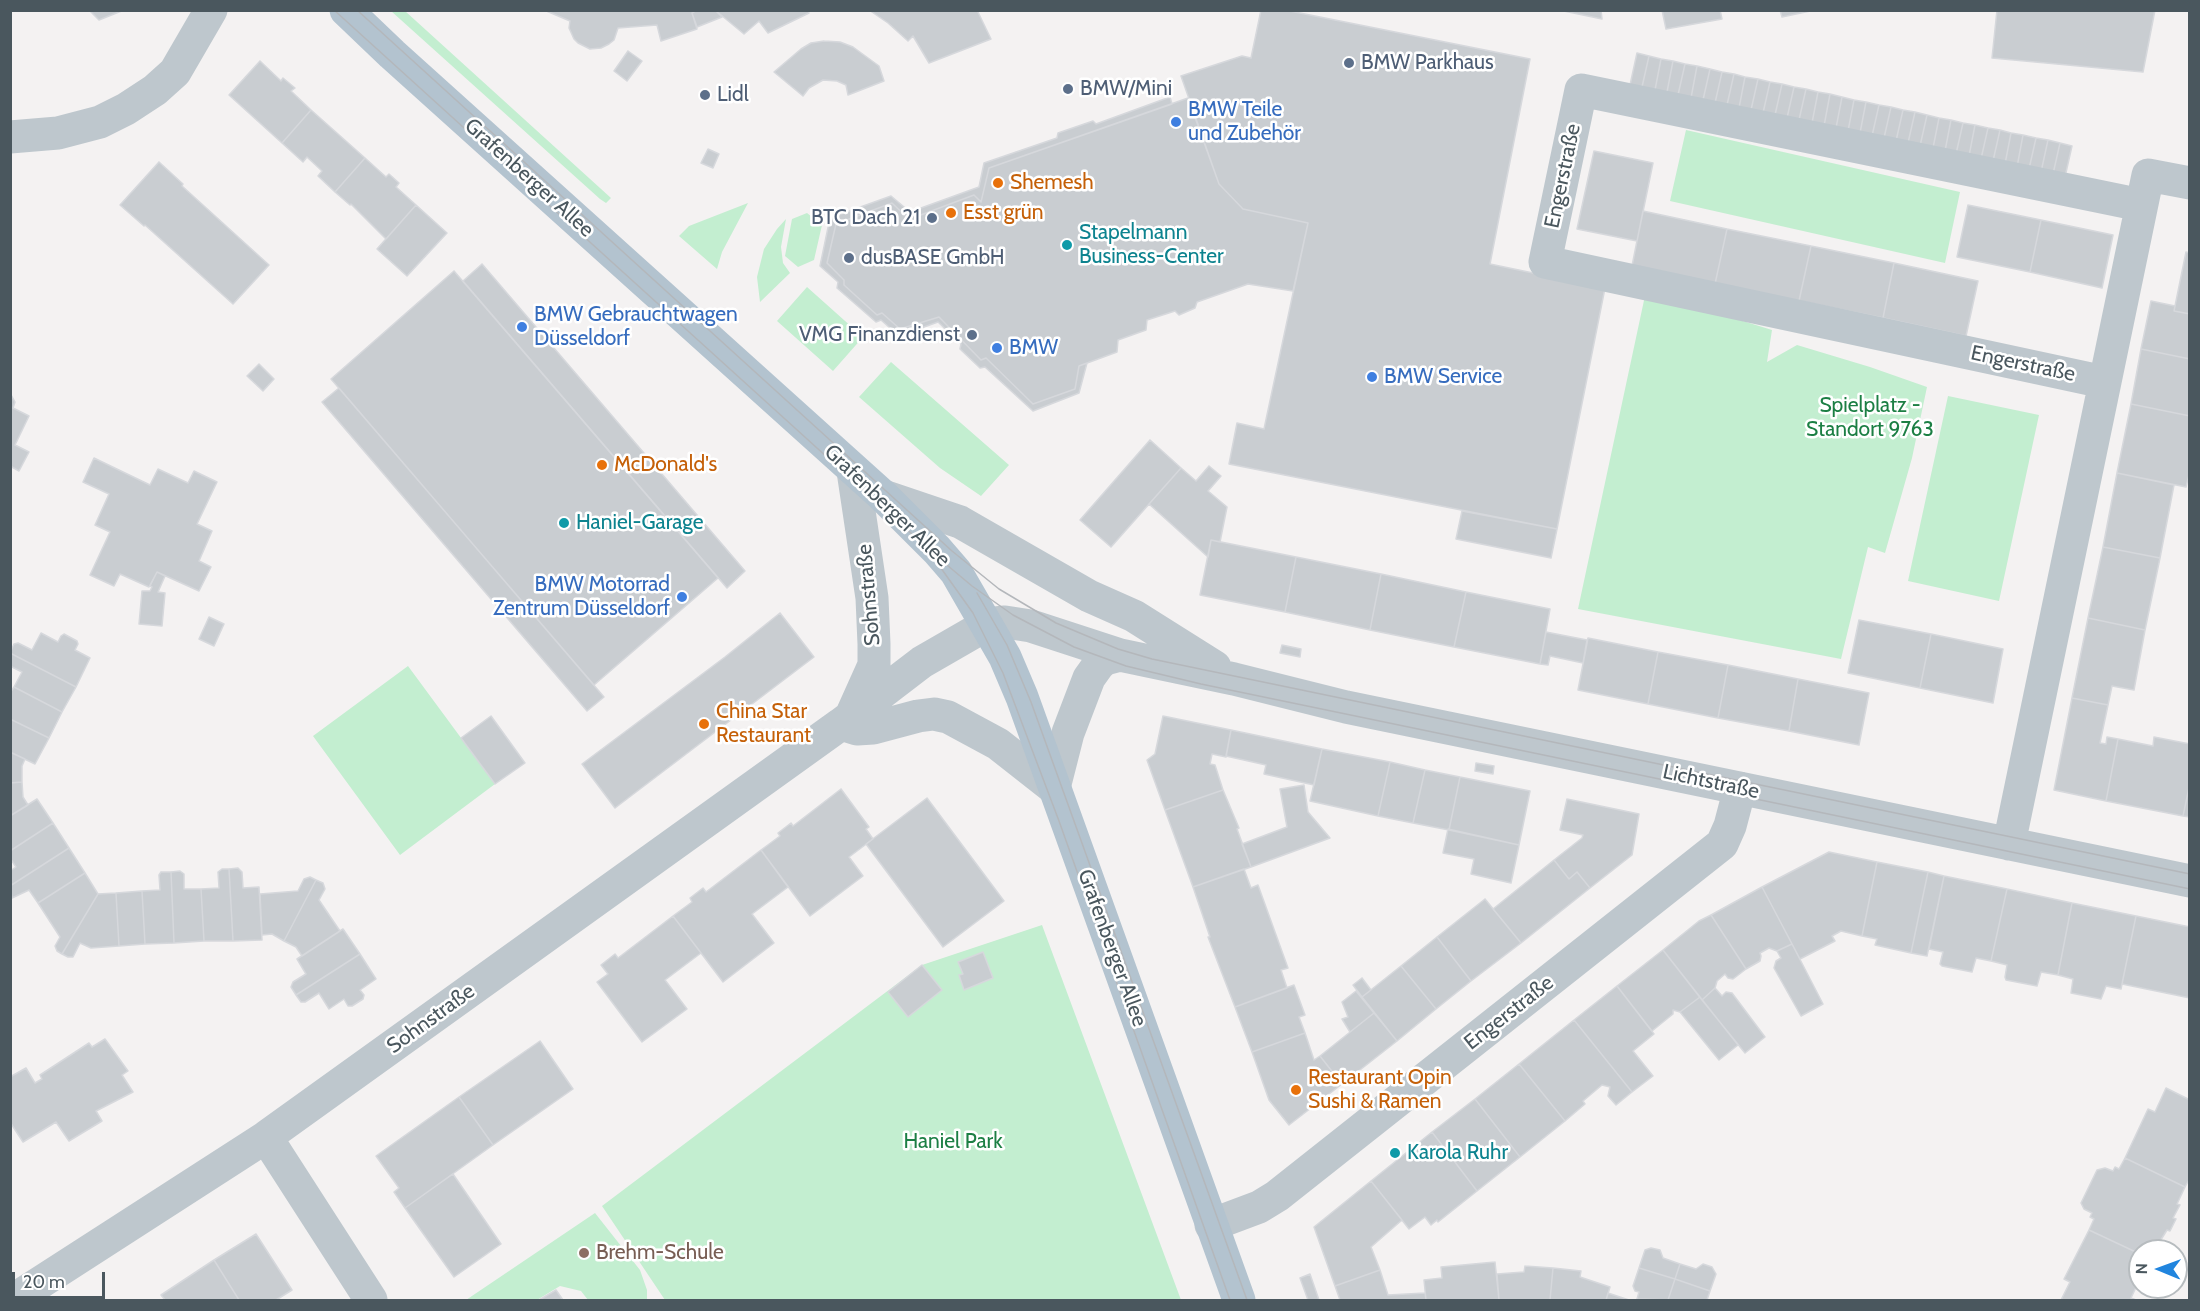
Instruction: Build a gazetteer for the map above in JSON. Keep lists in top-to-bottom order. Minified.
{"streets":{"main road":["Grafenberger Allee"],"street":["Engerstraße","Sohnstraße","Lichtstraße"]},"crossings":[["Engerstraße","Grafenberger Allee"],["Engerstraße","Lichtstraße"],["Grafenberger Allee","Sohnstraße"],["Grafenberger Allee","Lichtstraße"],["Sohnstraße","Lichtstraße"]],"parks":["Spielplatz - Standort 9763","Haniel Park"],"places":["BMW Parkhaus","BMW/Mini","Lidl","BMW Teile und Zubehör","Shemesh","Esst grün","BTC Dach 21","Stapelmann Business-Center","dusBASE GmbH","BMW Gebrauchtwagen Düsseldorf","VMG Finanzdienst","BMW","BMW Service","McDonald's","Haniel-Garage","BMW Motorrad Zentrum Düsseldorf","China Star Restaurant","Restaurant Opin Sushi & Ramen","Karola Ruhr","Brehm-Schule"],"scale_bar":"20 m","north":"left"}
